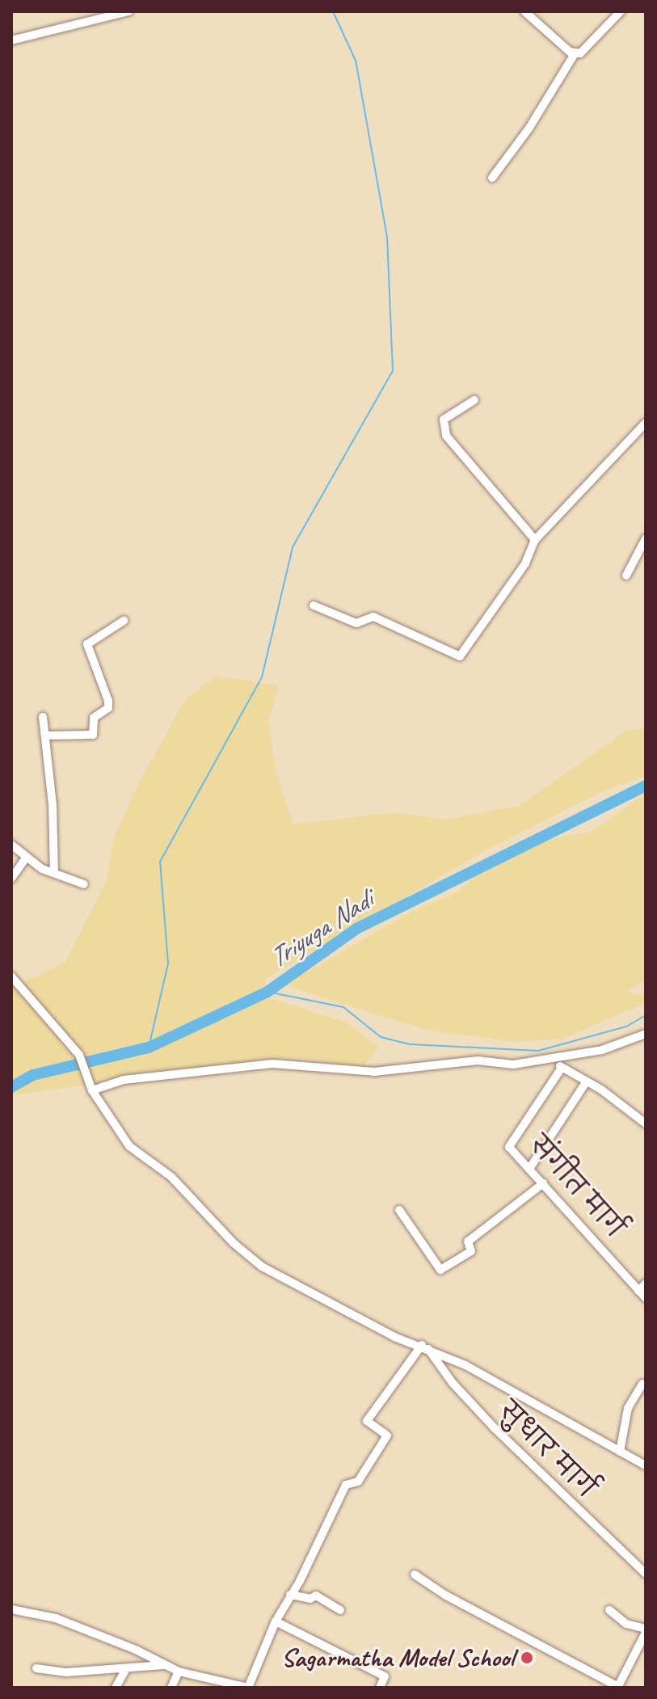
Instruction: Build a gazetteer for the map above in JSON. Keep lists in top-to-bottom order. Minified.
{"streets":{"street":["संगीत मार्ग","सुधार मार्ग"]},"water":["Triyuga Nadi"],"places":["Sagarmatha Model School"]}
